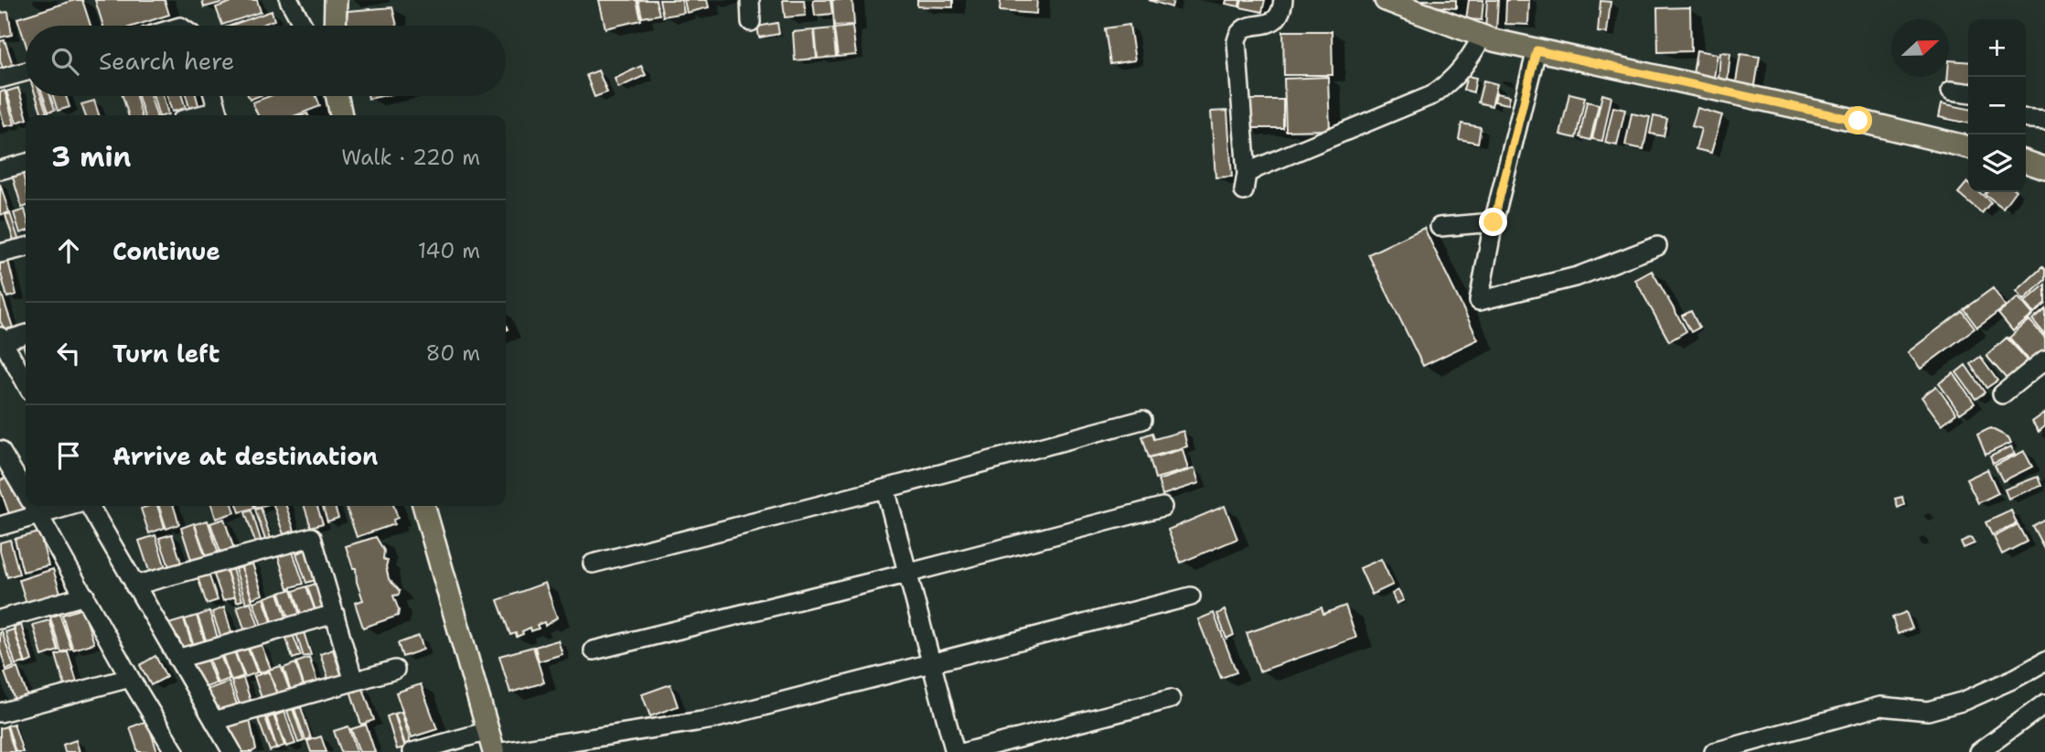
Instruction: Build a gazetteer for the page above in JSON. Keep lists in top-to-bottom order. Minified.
{"north":"right","page":{"map_buttons":["+","−"],"search":"Search here","heading":["3 min","Walk · 220 m"],"list":[["Continue","140 m"],["Turn left","80 m"],"Arrive at destination"]}}
